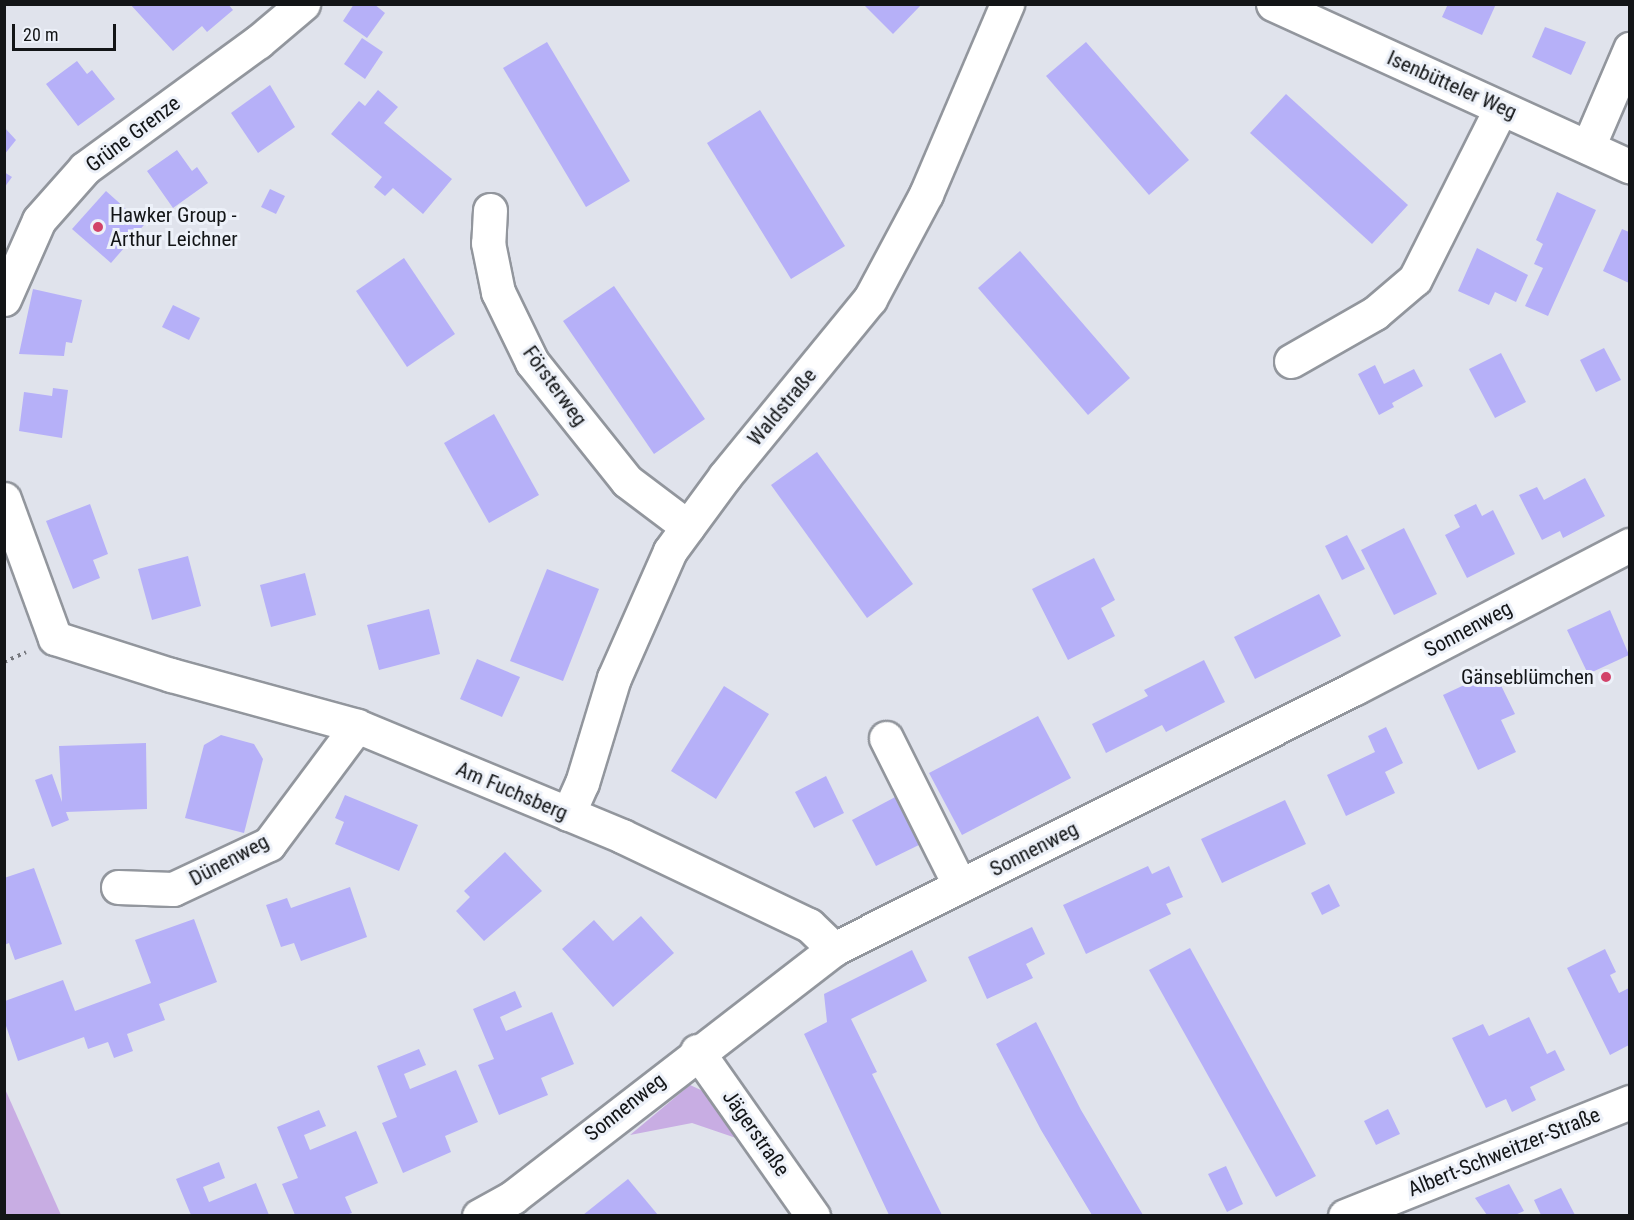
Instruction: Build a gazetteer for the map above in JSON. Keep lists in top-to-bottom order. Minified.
{"streets":{"street":["Isenbütteler Weg","Grüne Grenze","Försterweg","Waldstraße","Sonnenweg","Am Fuchsberg","Dünenweg","Jägerstraße","Albert-Schweitzer-Straße"]},"crossings":[["Försterweg","Waldstraße"],["Waldstraße","Am Fuchsberg"],["Sonnenweg","Am Fuchsberg"],["Sonnenweg","Jägerstraße"],["Am Fuchsberg","Dünenweg"]],"places":["Hawker Group - Arthur Leichner","Gänseblümchen"],"scale_bar":"20 m"}
